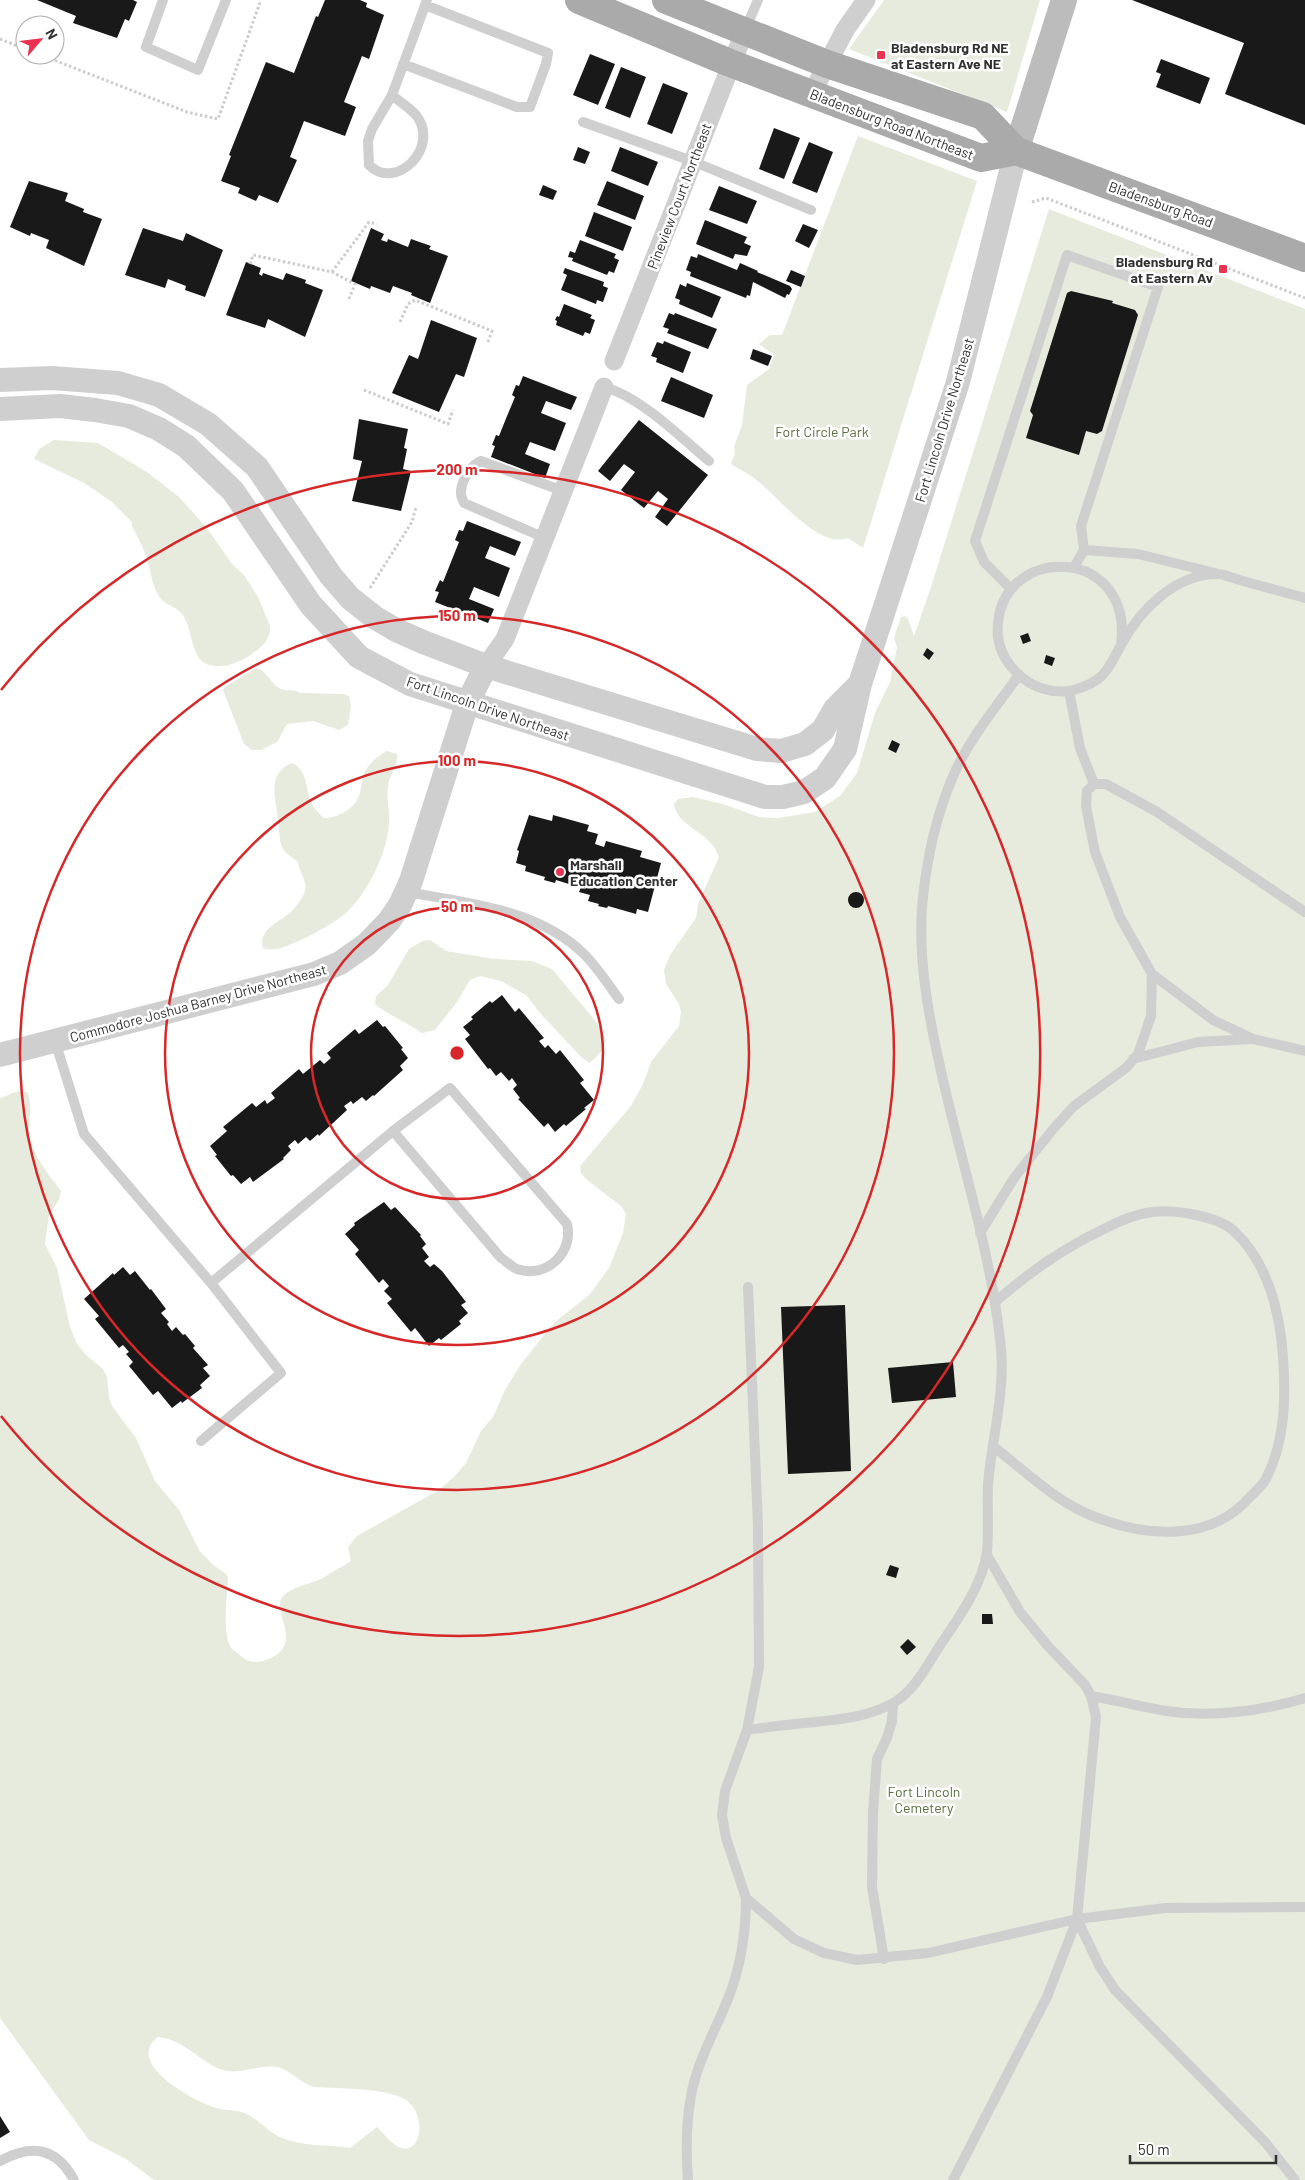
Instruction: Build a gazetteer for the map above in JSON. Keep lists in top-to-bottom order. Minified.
{"streets":{"main road":["Bladensburg Road Northeast","Bladensburg Road"],"street":["Pineview Court Northeast","Fort Lincoln Drive Northeast","Commodore Joshua Barney Drive Northeast"]},"crossings":[["Bladensburg Road Northeast","Pineview Court Northeast"],["Bladensburg Road Northeast","Bladensburg Road"],["Bladensburg Road Northeast","Fort Lincoln Drive Northeast"],["Bladensburg Road","Fort Lincoln Drive Northeast"],["Fort Lincoln Drive Northeast","Commodore Joshua Barney Drive Northeast"]],"parks":["Fort Circle Park","Fort Lincoln Cemetery"],"places":{"transit":["Bladensburg Rd NE at Eastern Ave NE","Bladensburg Rd at Eastern Av"],"other":["Marshall Education Center"]},"scale_bar":"50 m","north":"top right","rings":["200 m","150 m","100 m","50 m"]}
